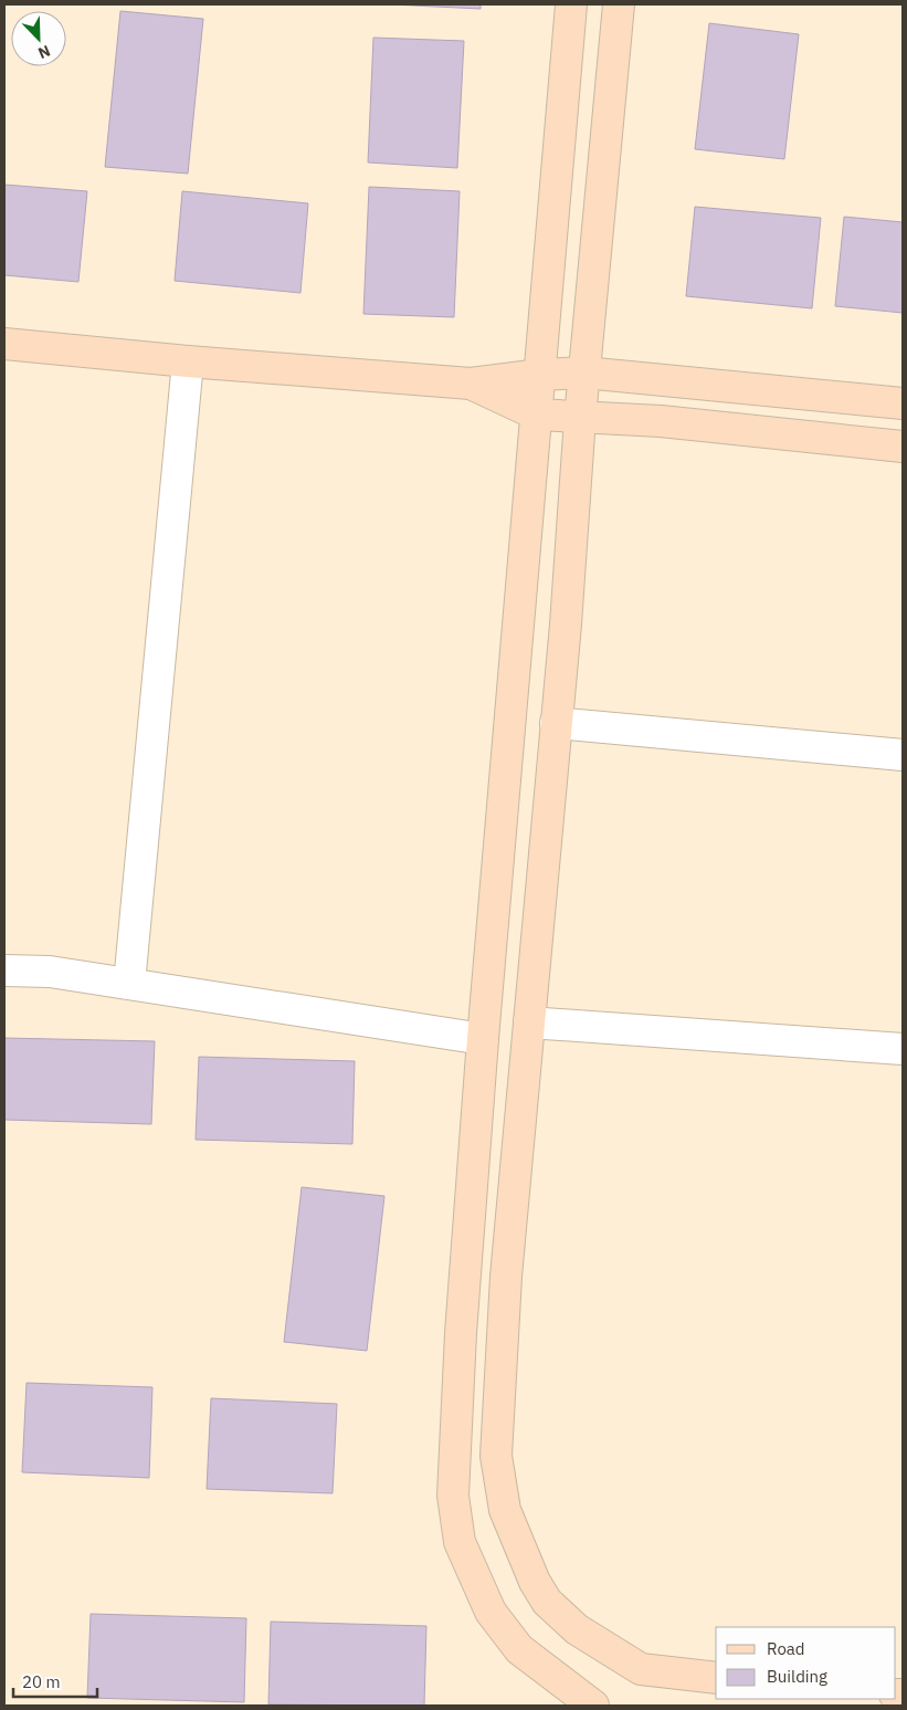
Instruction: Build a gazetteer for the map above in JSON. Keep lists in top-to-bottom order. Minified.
{"legend":["Road","Building"],"scale_bar":"20 m","north":"bottom right"}
